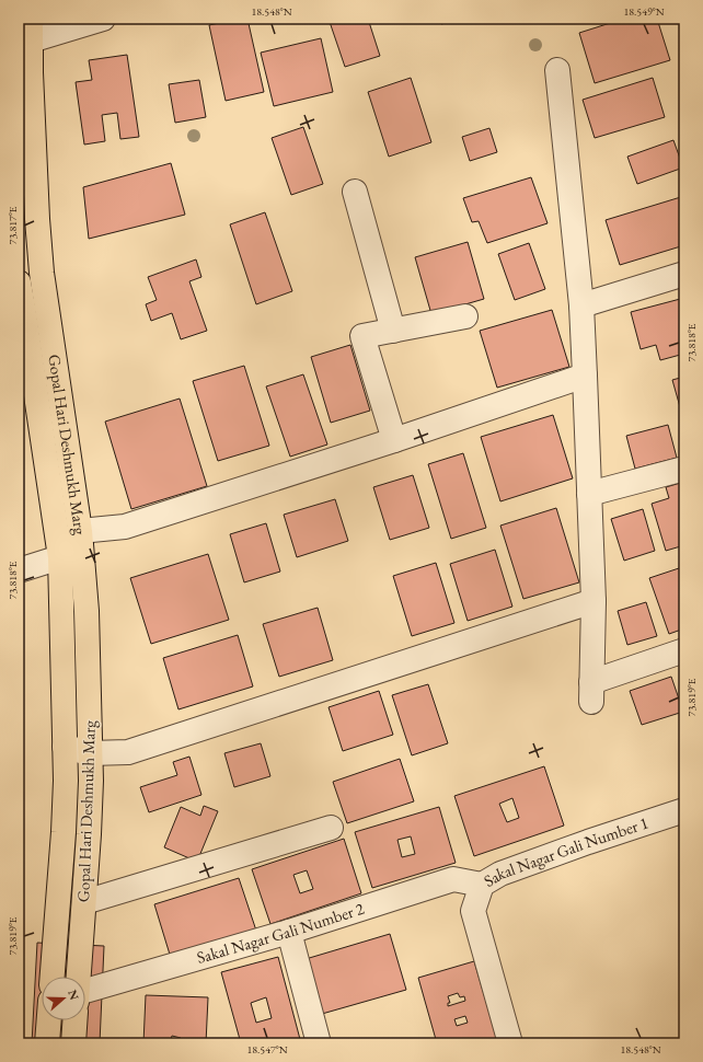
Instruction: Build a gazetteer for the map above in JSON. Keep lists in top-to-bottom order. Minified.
{"streets":{"main road":["Gopal Hari Deshmukh Marg"],"street":["Sakal Nagar Gali Number 1","Sakal Nagar Gali Number 2"]},"crossings":[["Sakal Nagar Gali Number 1","Sakal Nagar Gali Number 2"]],"north":"right","coordinates":["18.548°N","18.549°N","73.817°E","73.818°E","73.819°E","18.547°N"]}
